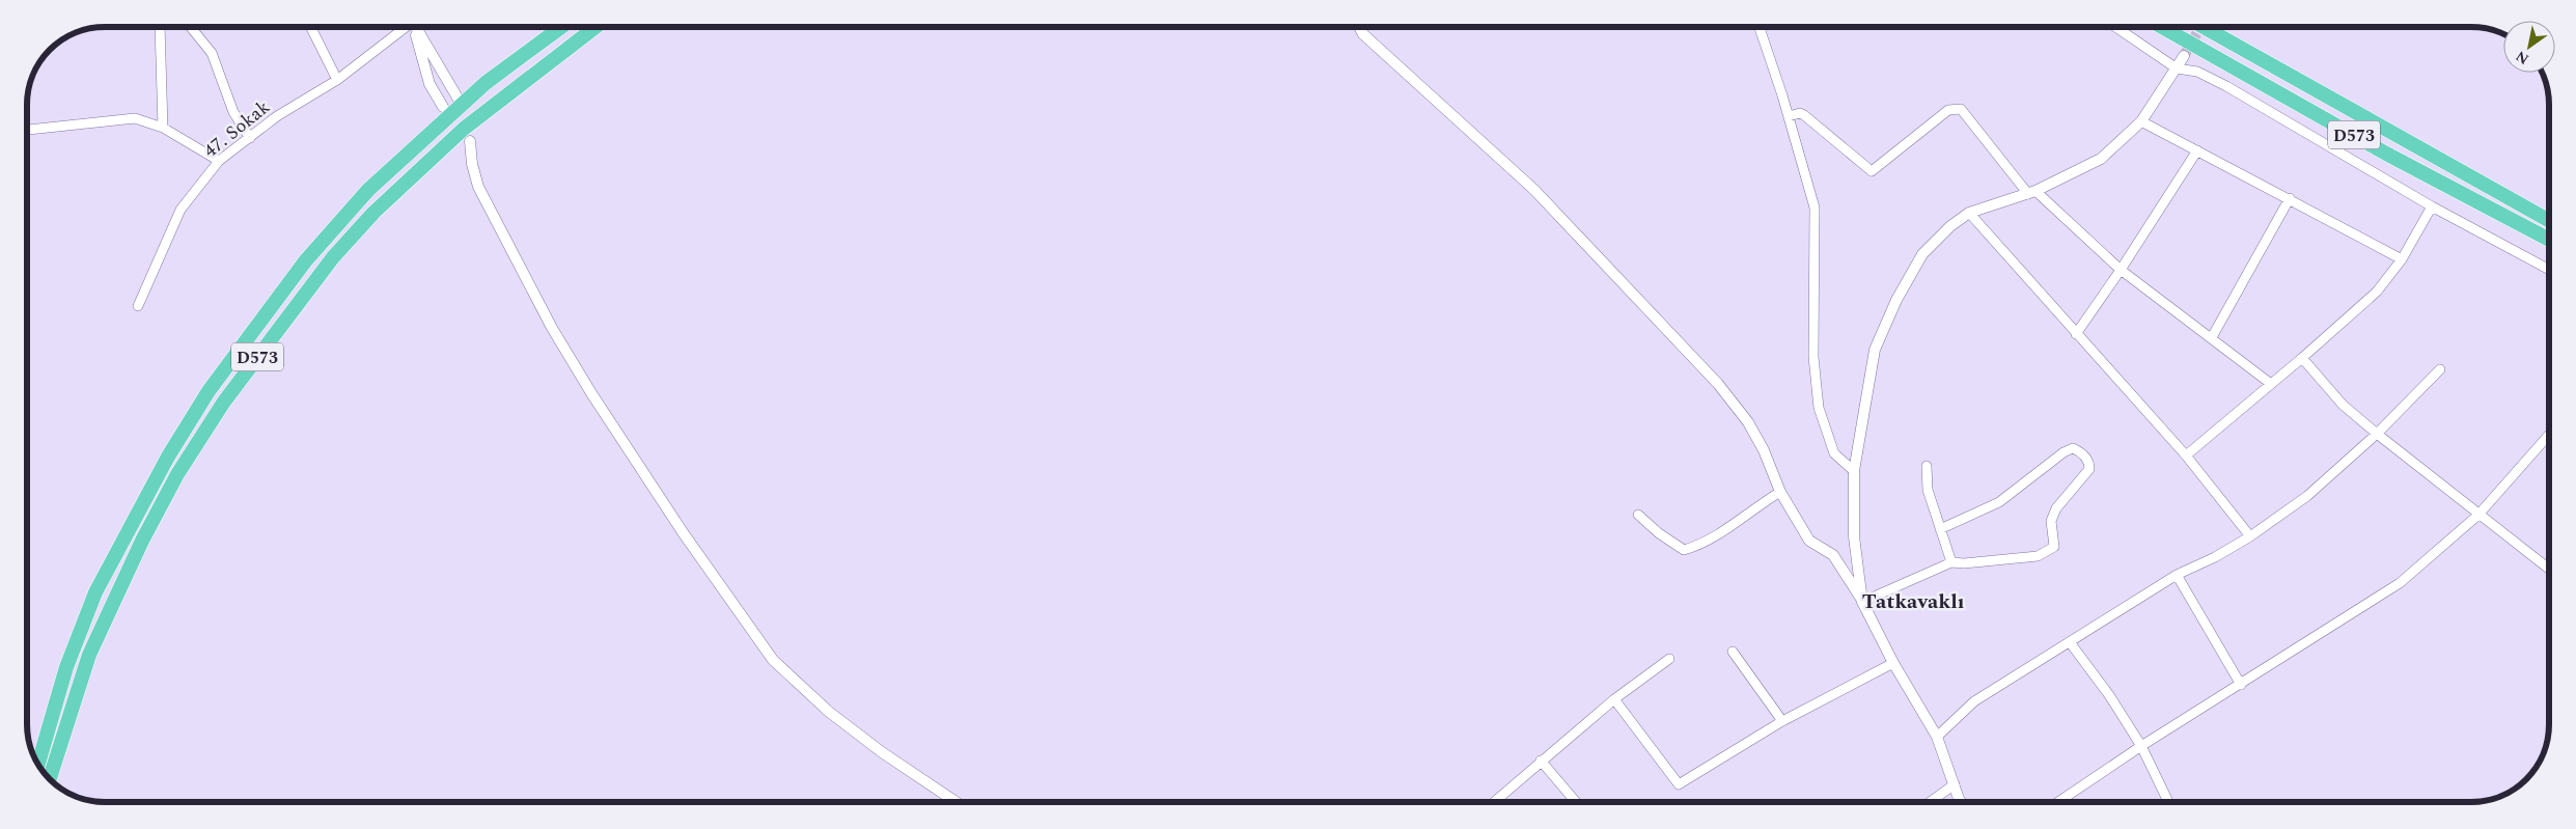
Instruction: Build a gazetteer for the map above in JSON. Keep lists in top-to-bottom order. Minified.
{"streets":{"highway":["D573"],"street":["47. Sokak"]},"districts":["Tatkavaklı"],"north":"bottom left"}
